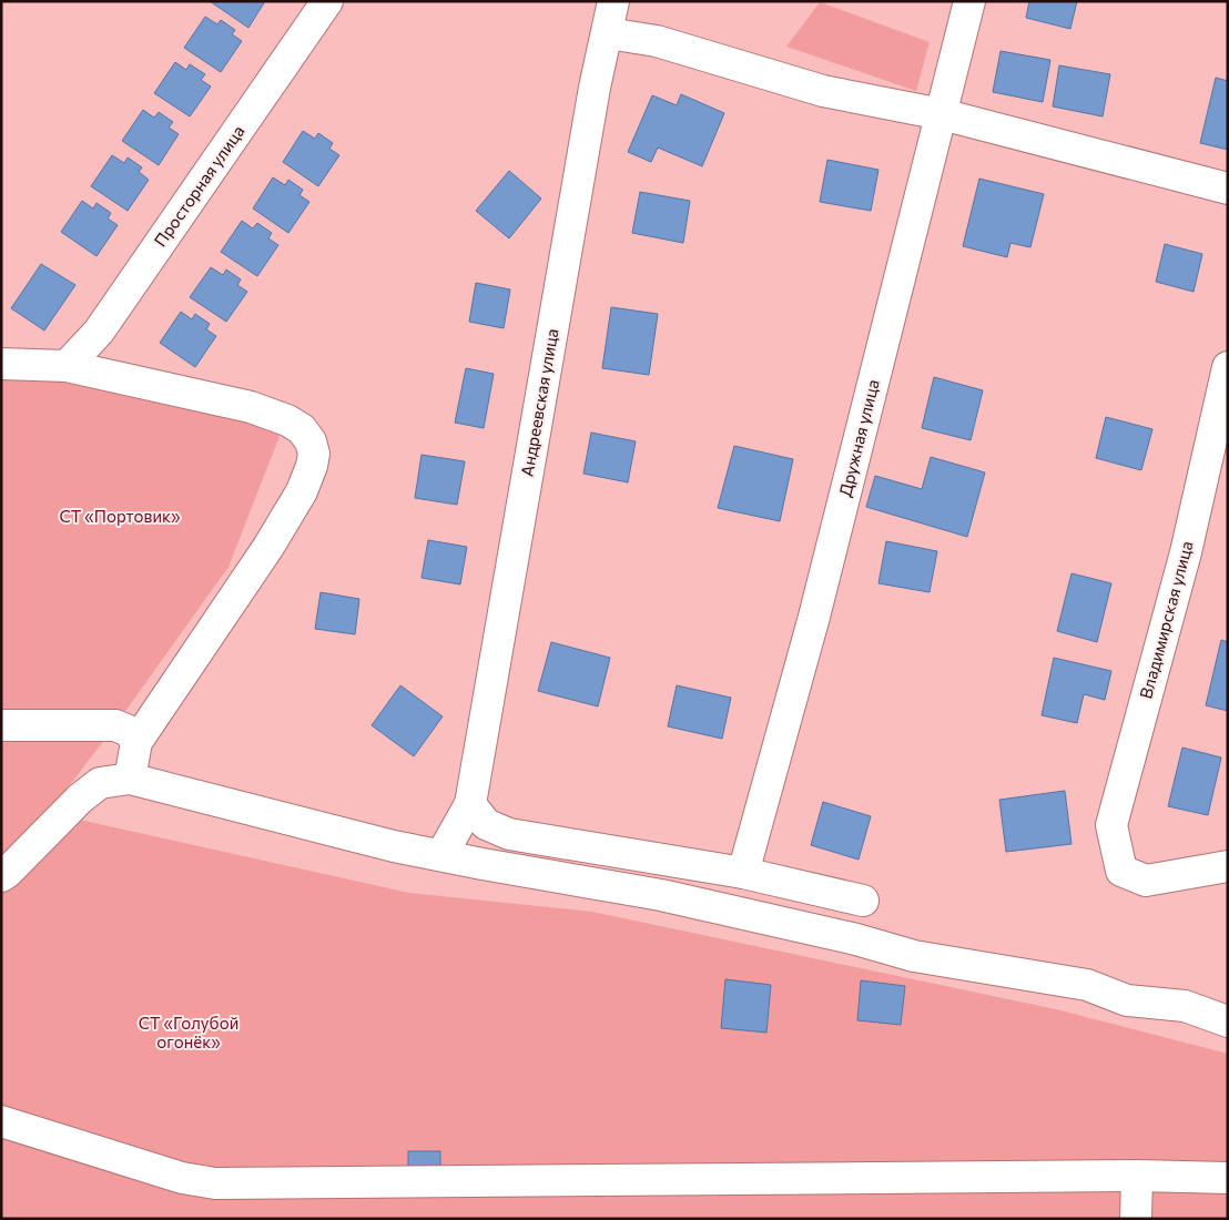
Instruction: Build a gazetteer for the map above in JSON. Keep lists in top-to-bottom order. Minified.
{"streets":{"street":["Просторная улица","Андреевская улица","Дружная улица","Владимирская улица"]},"parks":["СТ «Портовик»","СТ «Голубой огонёк»"]}
